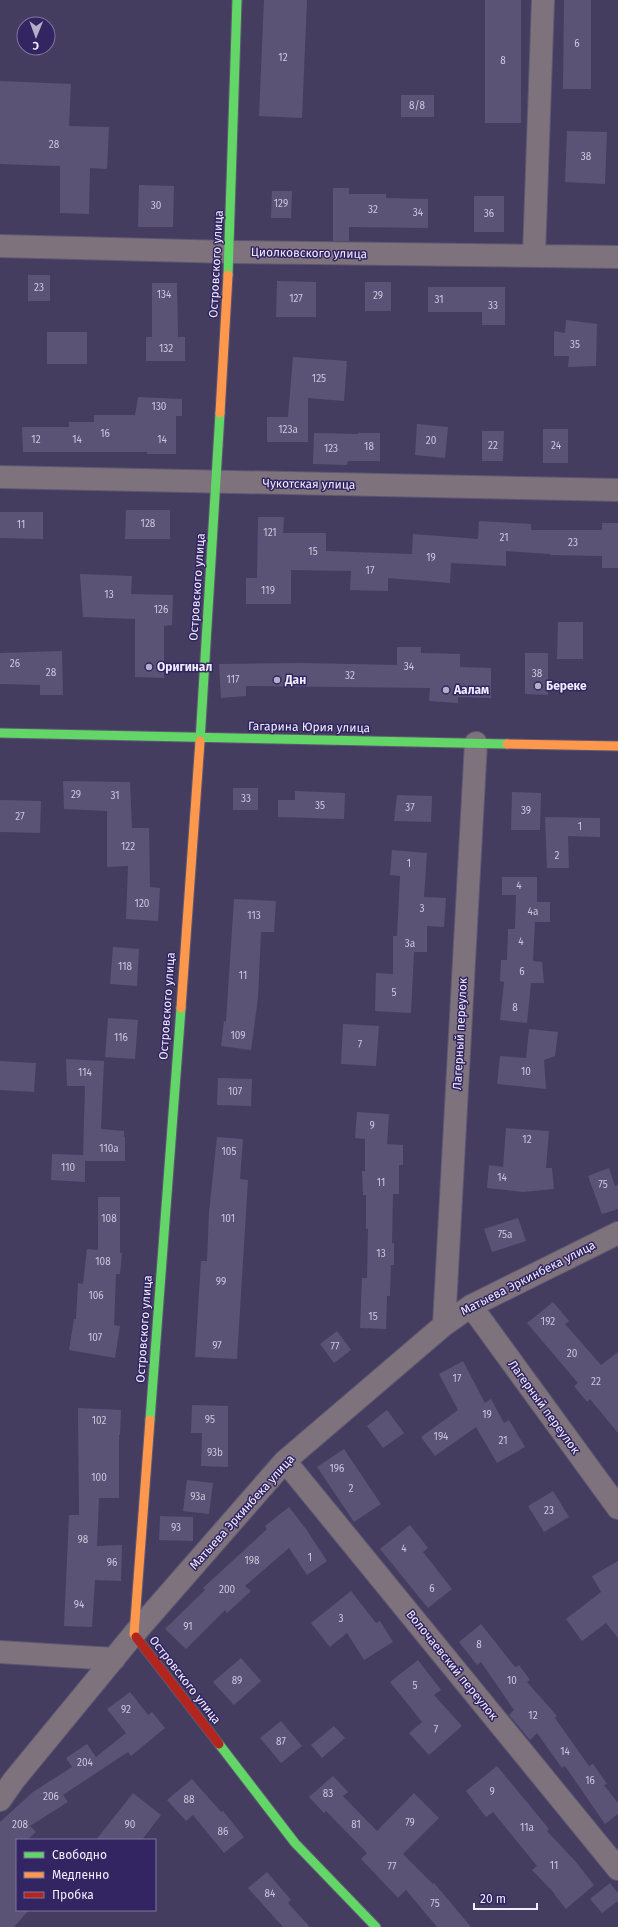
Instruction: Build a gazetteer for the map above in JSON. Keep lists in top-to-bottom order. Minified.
{"streets":{"street":["Циолковского улица","Островского улица","Чукотская улица","Гагарина Юрия улица","Лагерный переулок","Матыева Эркинбека улица","Волочаевский переулок"]},"crossings":[["Циолковского улица","Островского улица"],["Островского улица","Чукотская улица"],["Островского улица","Гагарина Юрия улица"],["Островского улица","Матыева Эркинбека улица"],["Гагарина Юрия улица","Лагерный переулок"],["Лагерный переулок","Матыева Эркинбека улица"],["Матыева Эркинбека улица","Волочаевский переулок"]],"places":["Оригинал","Дан","Береке","Аалам"],"house_numbers":["6","12","8","8/8","28","38","129","30","32","34","36","23","134","29","127","31","33","35","132","125","130","123a","16","12","14","14","20","22","24","18","123","128","11","121","21","23","15","19","17","119","13","126","26","34","28","38","32","117","29","31","33","35","37","39","27","1","122","2","1","4","120","3","4a","113","4","3a","118","6","11","5","8","109","116","7","10","114","107","9","12","110a","105","110","14","11","75","108","101","75a","13","108","99","106","15","192","107","97","77","20","17","22","19","95","102","194","21","93b","196","100","2","93a","23","93","98","4","1","198","96","6","200","94","3","91","8","89","10","5","92","12","7","87","14","204","16","9","83","206","88","79","208","90","81","11a","86","11","77","84","75"],"legend":["Свободно","Медленно","Пробка"],"scale_bar":"20 m","north":"bottom"}
